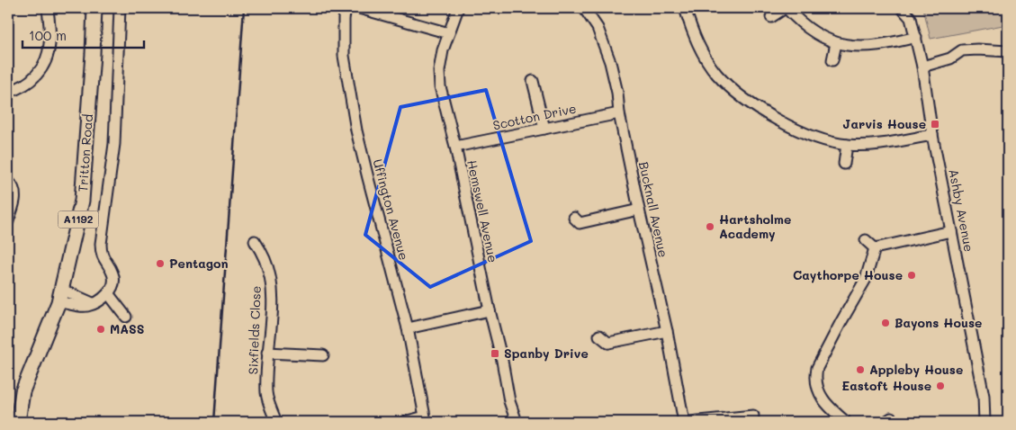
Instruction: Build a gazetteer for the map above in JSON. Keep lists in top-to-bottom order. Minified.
{"streets":{"main road":["Tritton Road","A1192"],"street":["Scotton Drive","Uffington Avenue","Bucknall Avenue","Ashby Avenue","Hemswell Avenue","Sixfields Close"]},"crossings":[["Scotton Drive","Bucknall Avenue"],["Scotton Drive","Hemswell Avenue"]],"places":{"transit":["Jarvis House","Spanby Drive"],"other":["Hartsholme Academy","Pentagon","Caythorpe House","Bayons House","MASS","Appleby House","Eastoft House"]},"scale_bar":"100 m"}
